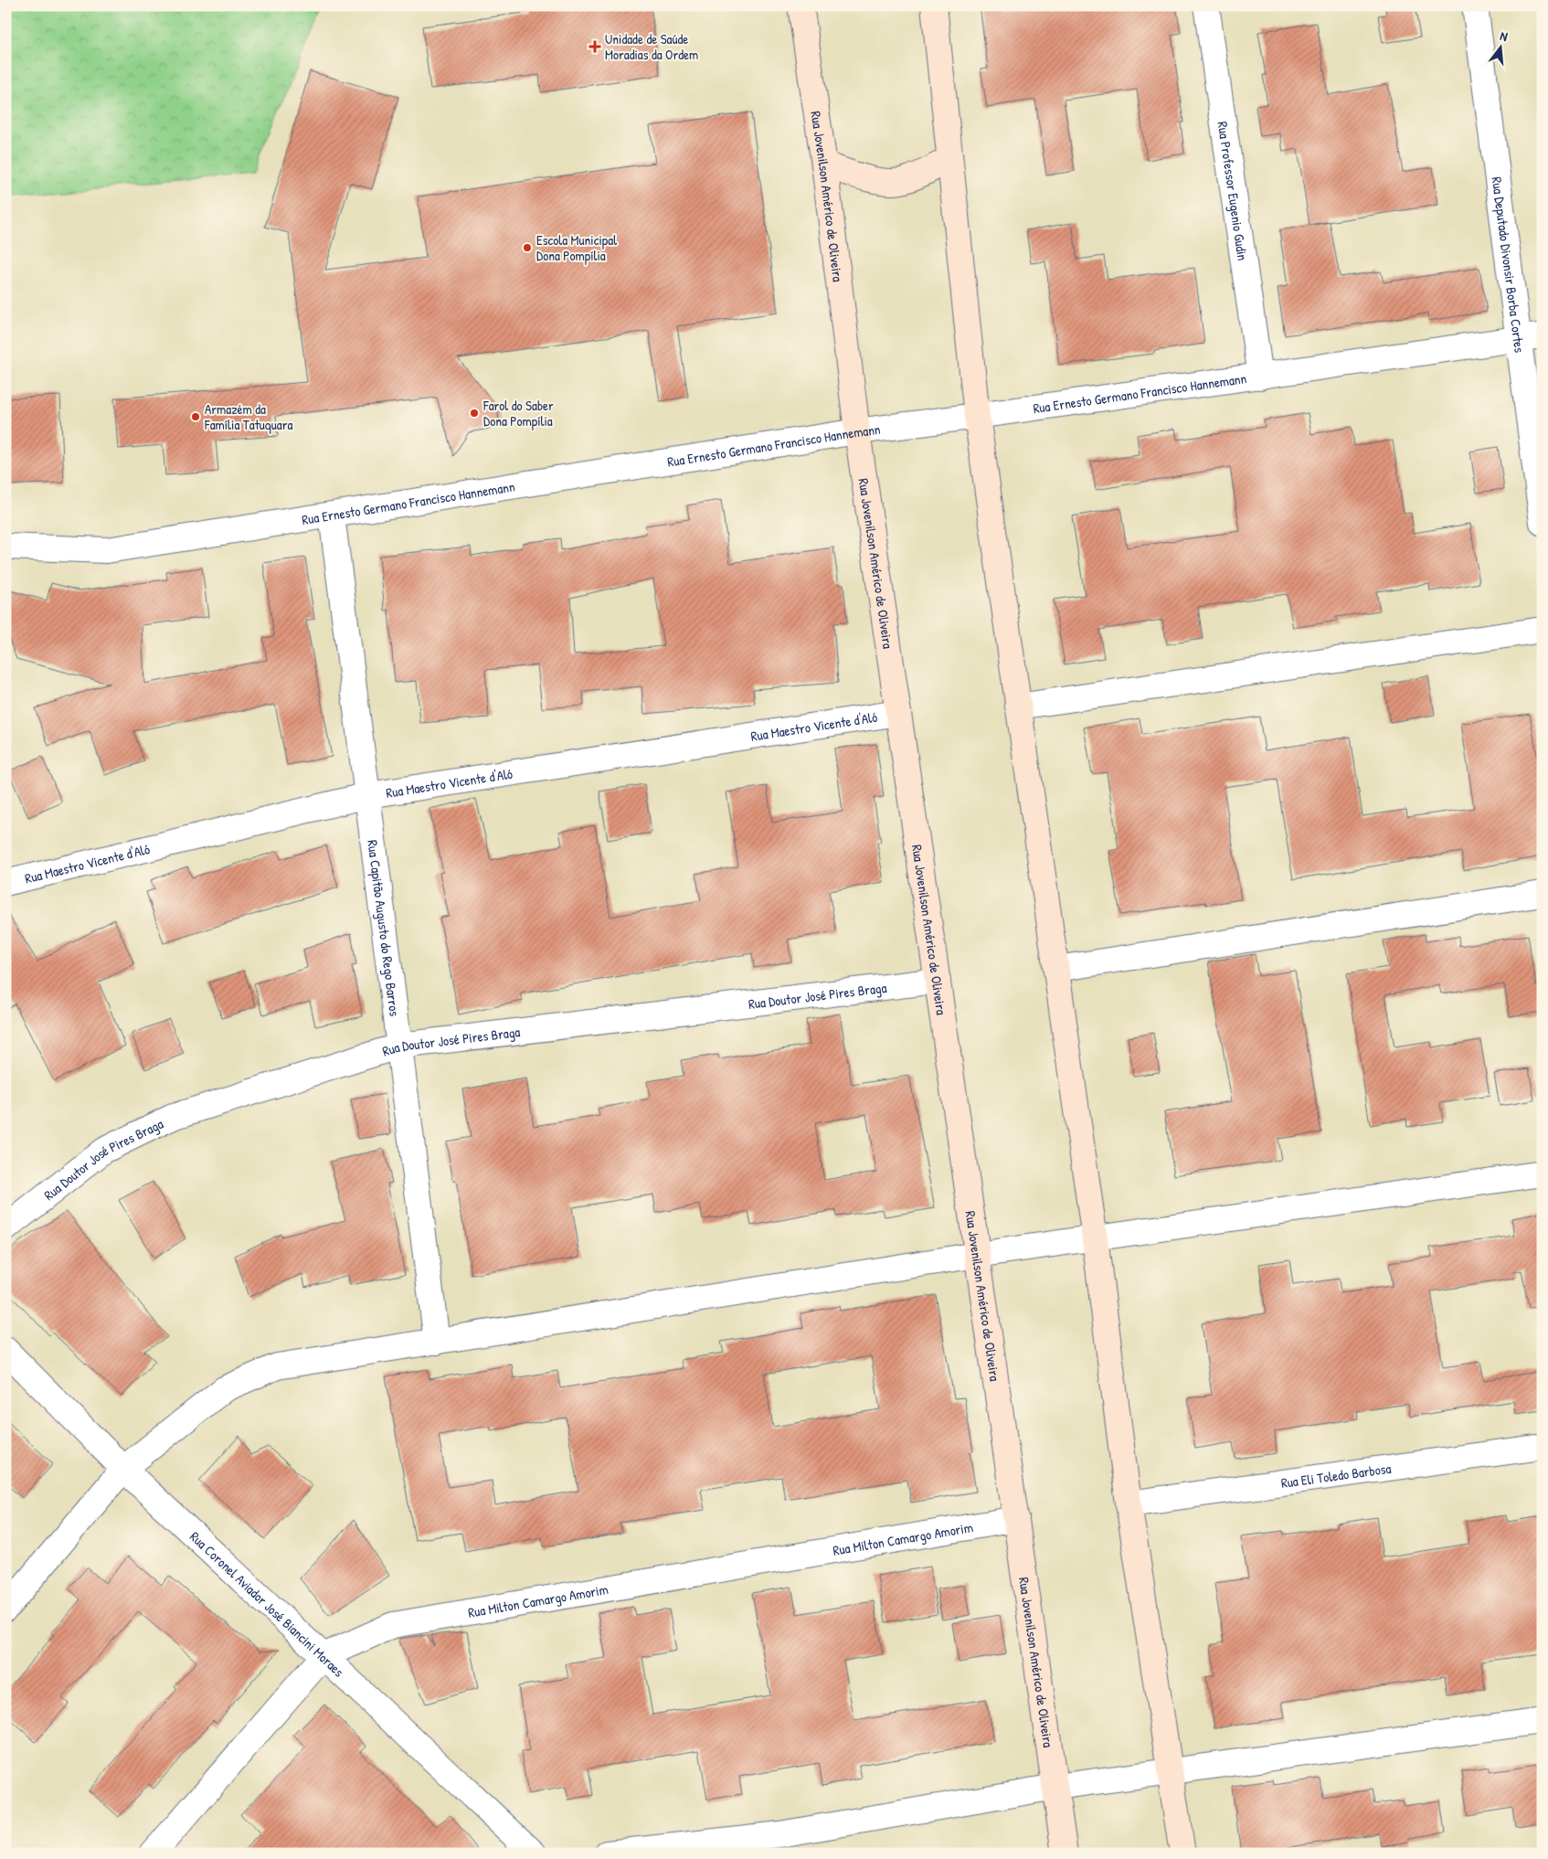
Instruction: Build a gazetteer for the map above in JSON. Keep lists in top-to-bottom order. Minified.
{"streets":{"main road":["Rua Jovenilson Américo de Oliveira"],"street":["Rua Professor Eugenio Gudin","Rua Deputado Divonsir Borba Cortes","Rua Ernesto Germano Francisco Hannemann","Rua Maestro Vicente d'Aló","Rua Capitão Augusto do Rego Barros","Rua Doutor José Pires Braga","Rua Eli Toledo Barbosa","Rua Milton Camargo Amorim","Rua Coronel Aviador José Biancini Moraes"]},"crossings":[["Rua Professor Eugenio Gudin","Rua Ernesto Germano Francisco Hannemann"],["Rua Jovenilson Américo de Oliveira","Rua Ernesto Germano Francisco Hannemann"],["Rua Jovenilson Américo de Oliveira","Rua Maestro Vicente d'Aló"],["Rua Jovenilson Américo de Oliveira","Rua Doutor José Pires Braga"],["Rua Jovenilson Américo de Oliveira","Rua Milton Camargo Amorim"],["Rua Deputado Divonsir Borba Cortes","Rua Ernesto Germano Francisco Hannemann"],["Rua Ernesto Germano Francisco Hannemann","Rua Capitão Augusto do Rego Barros"],["Rua Maestro Vicente d'Aló","Rua Capitão Augusto do Rego Barros"],["Rua Capitão Augusto do Rego Barros","Rua Doutor José Pires Braga"],["Rua Milton Camargo Amorim","Rua Coronel Aviador José Biancini Moraes"]],"places":{"health":["Unidade de Saúde Moradias da Ordem"],"other":["Escola Municipal Dona Pompília","Farol do Saber Dona Pompília","Armazém da Família Tatuquara"]},"north":"top"}
